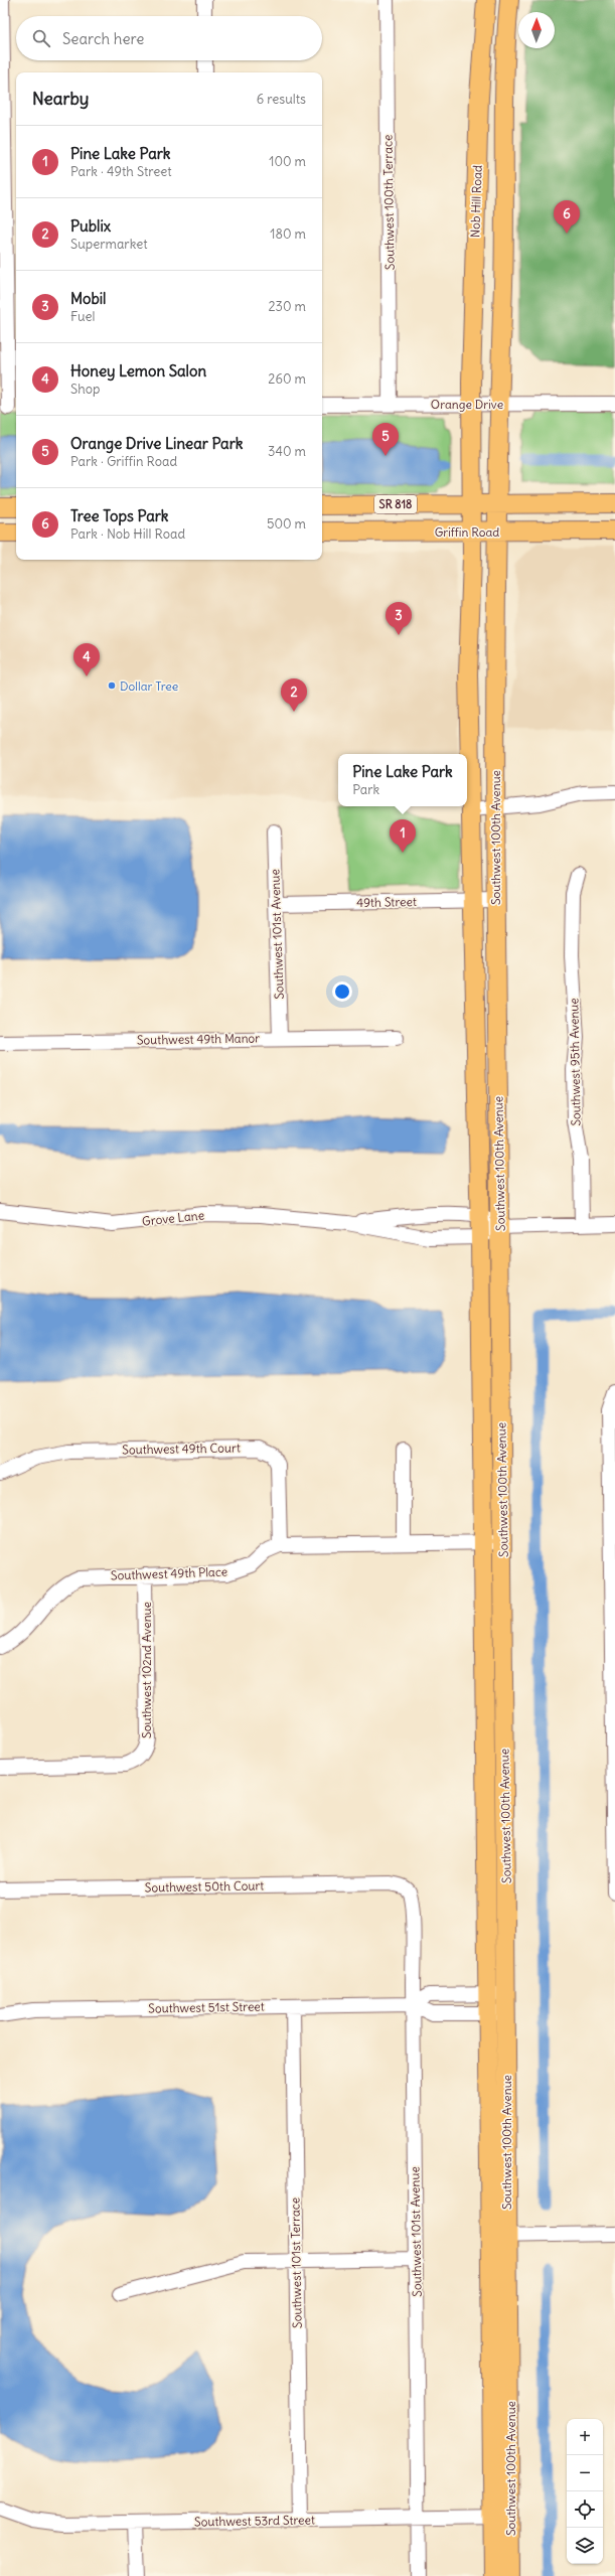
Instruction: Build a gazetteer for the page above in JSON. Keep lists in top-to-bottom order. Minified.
{"streets":{"main road":["Nob Hill Road","SR 818","Griffin Road","Southwest 100th Avenue"],"street":["Southwest 100th Terrace","Orange Drive","49th Street","Southwest 101st Avenue","Southwest 49th Manor","Southwest 95th Avenue","Grove Lane","Southwest 49th Court","Southwest 49th Place","Southwest 102nd Avenue","Southwest 50th Court","Southwest 51st Street","Southwest 101st Terrace","Southwest 53rd Street"]},"crossings":[["Nob Hill Road","Orange Drive"],["Nob Hill Road","Southwest 100th Avenue"],["Southwest 100th Terrace","Orange Drive"],["Orange Drive","Southwest 100th Avenue"],["SR 818","Southwest 100th Avenue"],["Griffin Road","Southwest 100th Avenue"],["Southwest 100th Avenue","49th Street"],["Southwest 100th Avenue","Grove Lane"],["Southwest 100th Avenue","Southwest 51st Street"],["Southwest 100th Avenue","Southwest 53rd Street"],["49th Street","Southwest 101st Avenue"],["Southwest 101st Avenue","Southwest 49th Manor"],["Southwest 101st Avenue","Southwest 50th Court"],["Southwest 101st Avenue","Southwest 51st Street"],["Southwest 101st Avenue","Southwest 53rd Street"],["Southwest 49th Court","Southwest 49th Place"],["Southwest 49th Place","Southwest 102nd Avenue"],["Southwest 51st Street","Southwest 101st Terrace"],["Southwest 101st Terrace","Southwest 53rd Street"]],"places":["Dollar Tree"],"north":"top","page":{"search":"Search here","heading":["Nearby","6 results"],"list":[{"mark":"1","name":"Pine Lake Park","note":"Park · 49th Street","value":"100 m"},{"mark":"2","name":"Publix","note":"Supermarket","value":"180 m"},{"mark":"3","name":"Mobil","note":"Fuel","value":"230 m"},{"mark":"4","name":"Honey Lemon Salon","note":"Shop","value":"260 m"},{"mark":"5","name":"Orange Drive Linear Park","note":"Park · Griffin Road","value":"340 m"},{"mark":"6","name":"Tree Tops Park","note":"Park · Nob Hill Road","value":"500 m"}],"pins":["6","5","3","4","2","1"],"popup":["Pine Lake Park","Park"],"map_buttons":["+","−"]}}
